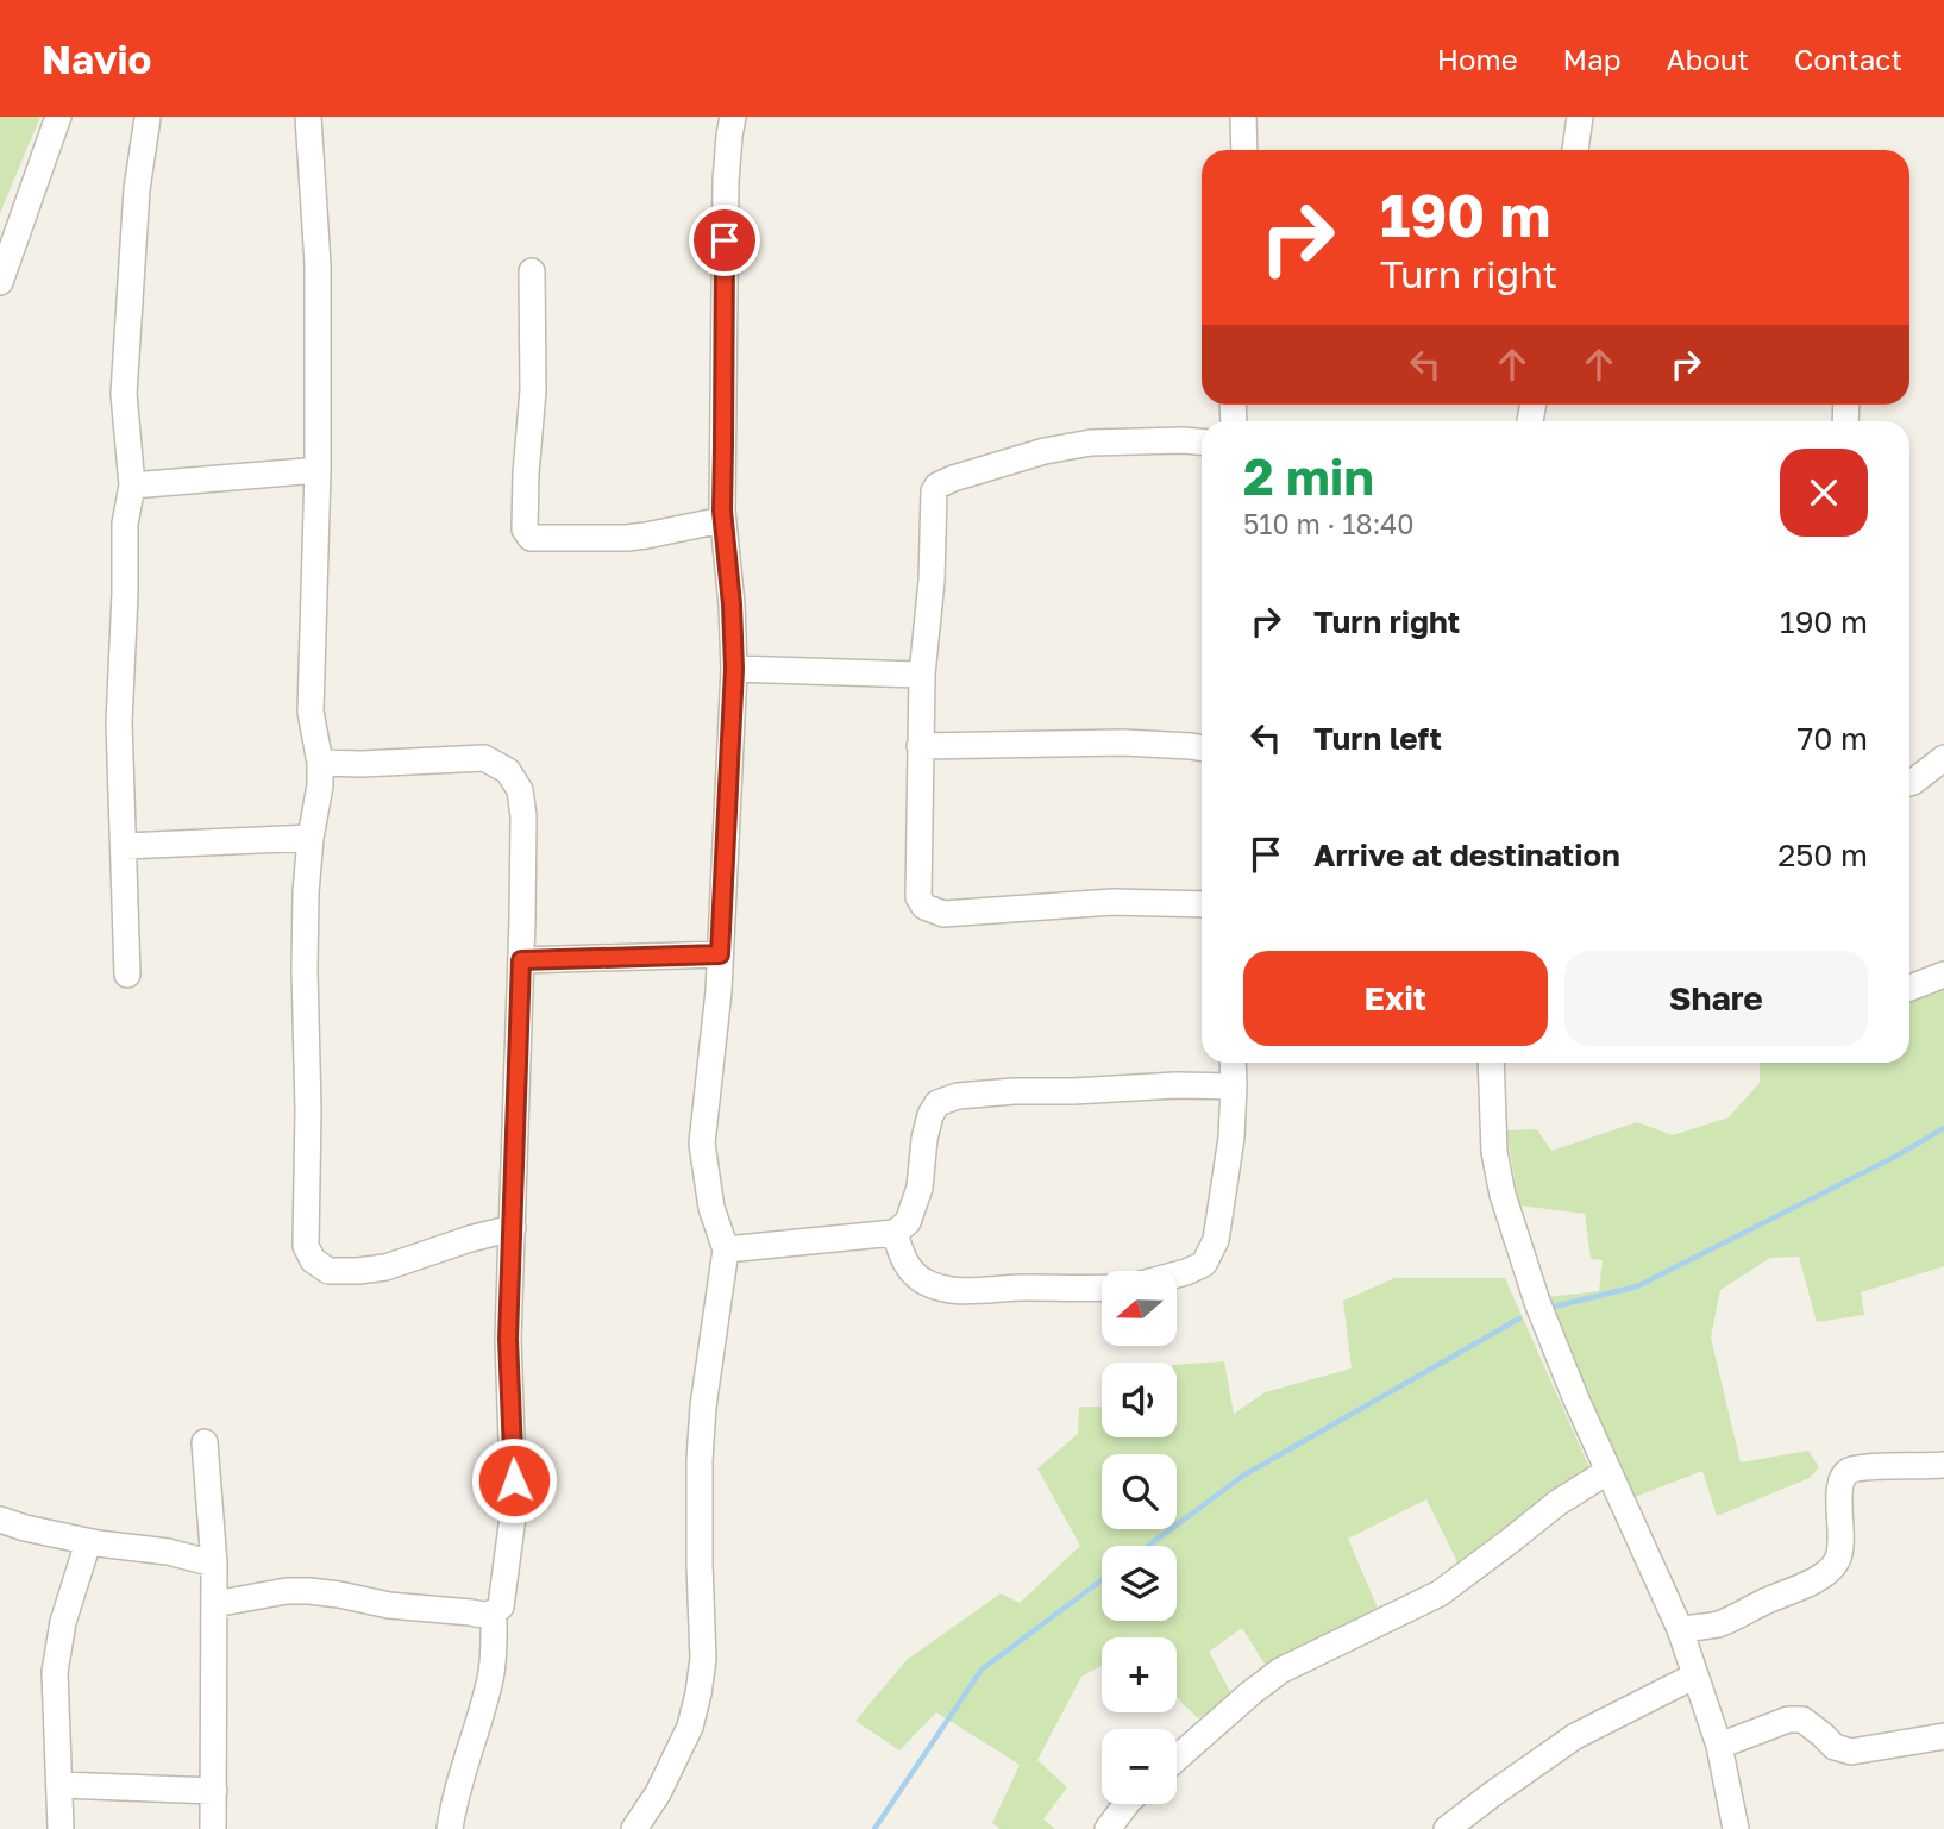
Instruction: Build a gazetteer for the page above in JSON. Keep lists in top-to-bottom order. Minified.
{"north":"left","page":{"header":"Navio","nav":["Home","Map","About","Contact"],"turn":["190 m","Turn right"],"heading":["2 min","510 m · 18:40"],"list":[{"name":"Turn right","value":"190 m"},{"name":"Turn left","value":"70 m"},{"name":"Arrive at destination","value":"250 m"}],"buttons":["Exit","Share"],"map_buttons":["+","−"]}}
